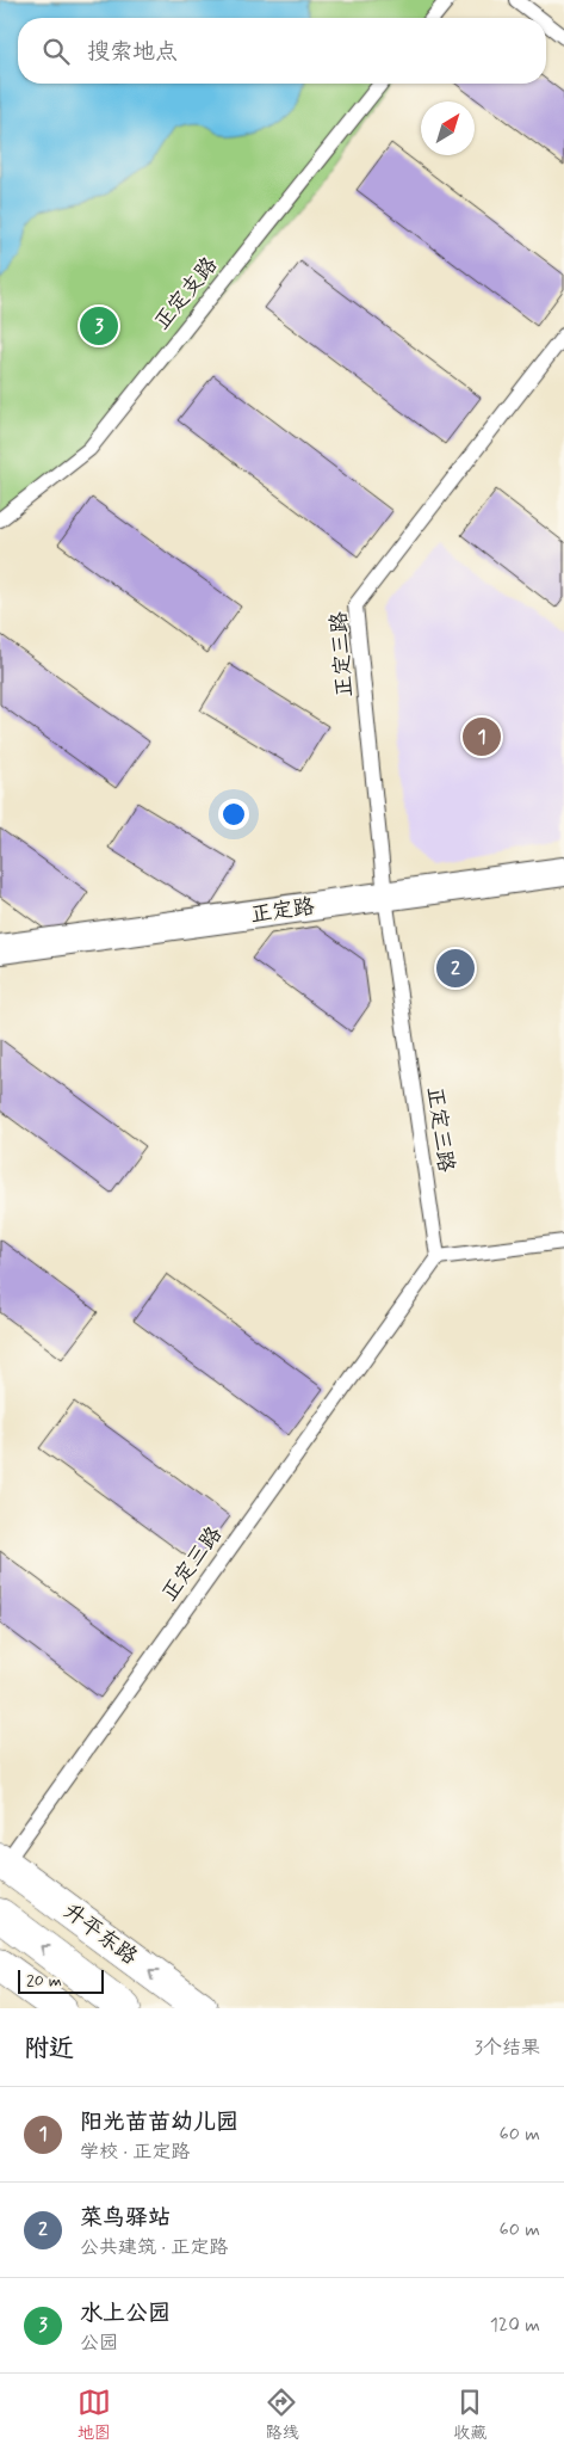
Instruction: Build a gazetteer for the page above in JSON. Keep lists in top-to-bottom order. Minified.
{"streets":{"main road":["升平东路"],"street":["正定路"],"lane":["正定支路","正定三路"]},"crossings":[["正定三路","正定路"],["正定三路","升平东路"]],"scale_bar":"20 m","north":"top right","page":{"search":"搜索地点","pins":["3","1","2"],"scale":"20 m","heading":["附近","3个结果"],"list":[{"mark":"1","name":"阳光苗苗幼儿园","note":"学校 · 正定路","value":"60 m"},{"mark":"2","name":"菜鸟驿站","note":"公共建筑 · 正定路","value":"60 m"},{"mark":"3","name":"水上公园","note":"公园","value":"120 m"}],"nav":["地图","路线","收藏"]}}
